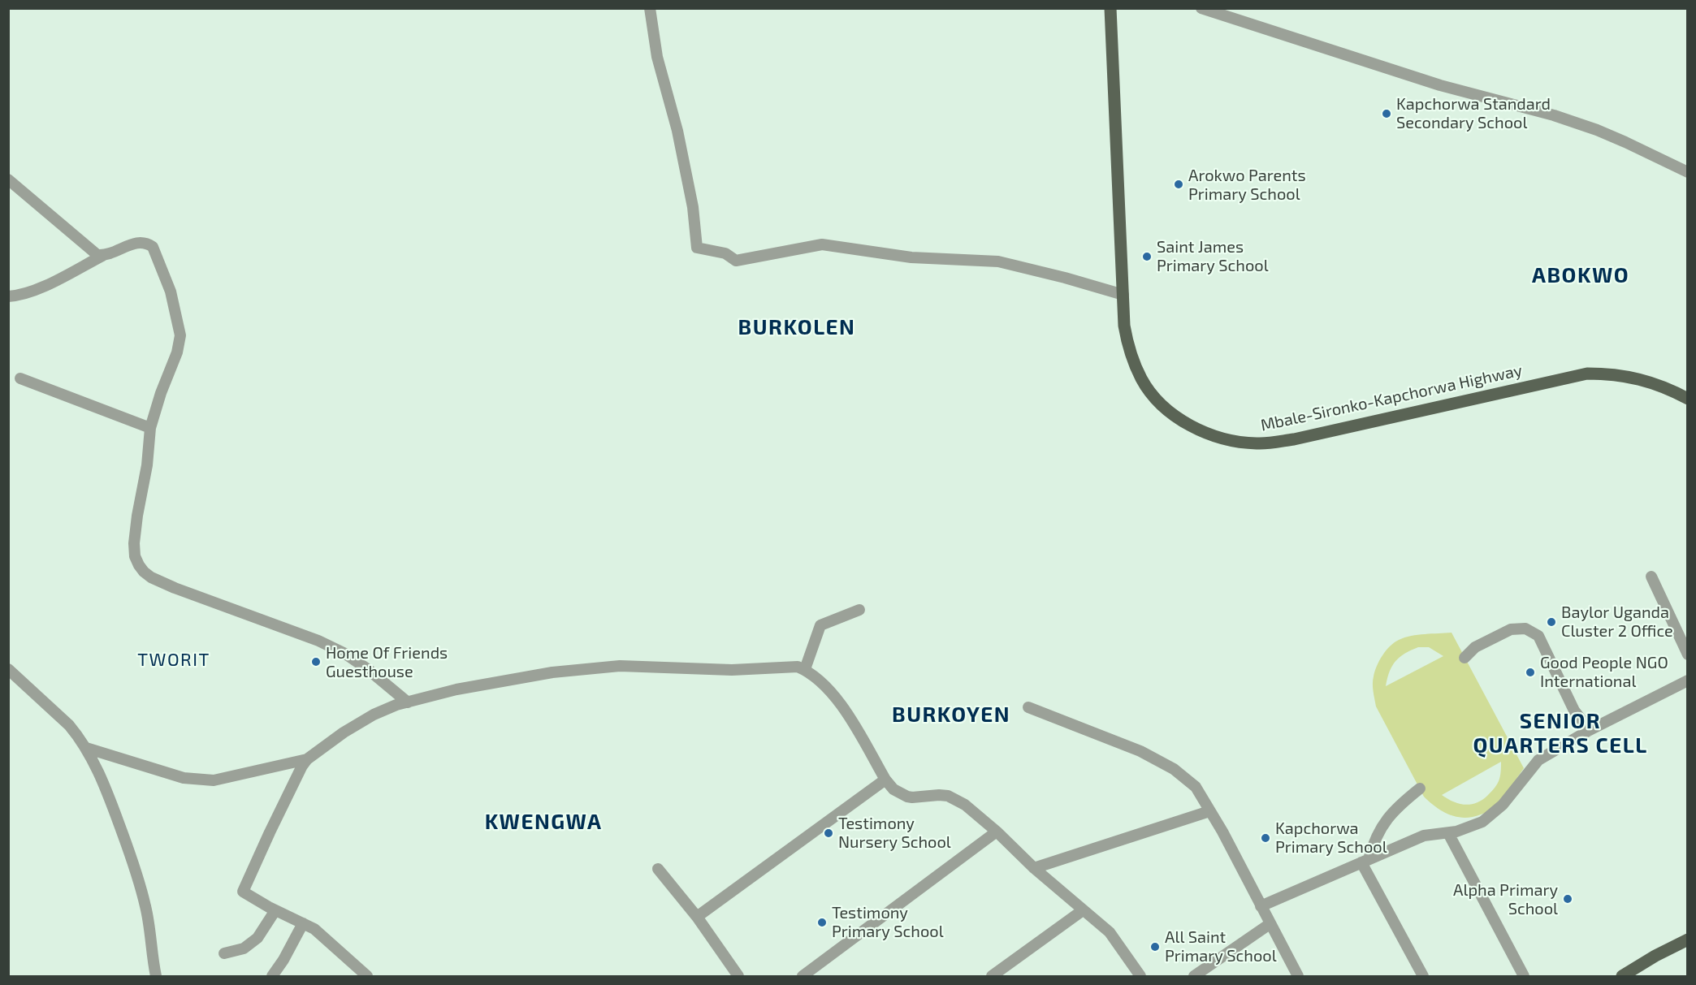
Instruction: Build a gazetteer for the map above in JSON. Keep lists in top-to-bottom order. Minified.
{"streets":{"main road":["Mbale-Sironko-Kapchorwa Highway"]},"districts":["ABOKWO","BURKOLEN","TWORIT","BURKOYEN","SENIOR QUARTERS CELL","KWENGWA"],"places":["Kapchorwa Standard Secondary School","Arokwo Parents Primary School","Saint James Primary School","Baylor Uganda Cluster 2 Office","Home Of Friends Guesthouse","Good People NGO International","Testimony Nursery School","Kapchorwa Primary School","Alpha Primary School","Testimony Primary School","All Saint Primary School"]}
